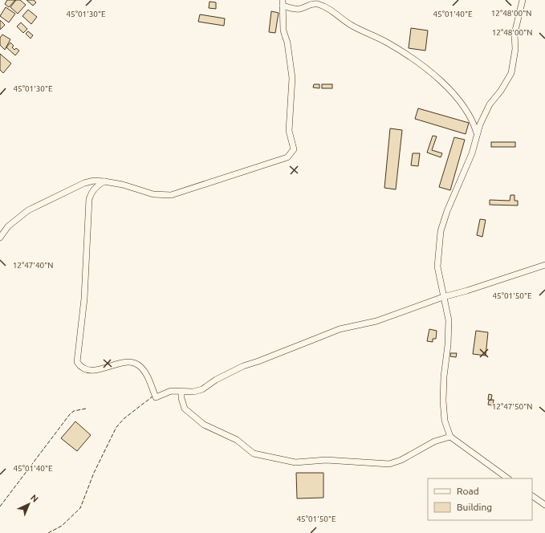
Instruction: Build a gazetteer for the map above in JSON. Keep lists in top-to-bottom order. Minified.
{"legend":["Road","Building"],"north":"top right","coordinates":["12°48'00\"N","45°01'30\"E","45°01'40\"E","12°47'40\"N","45°01'50\"E","12°47'50\"N"]}
